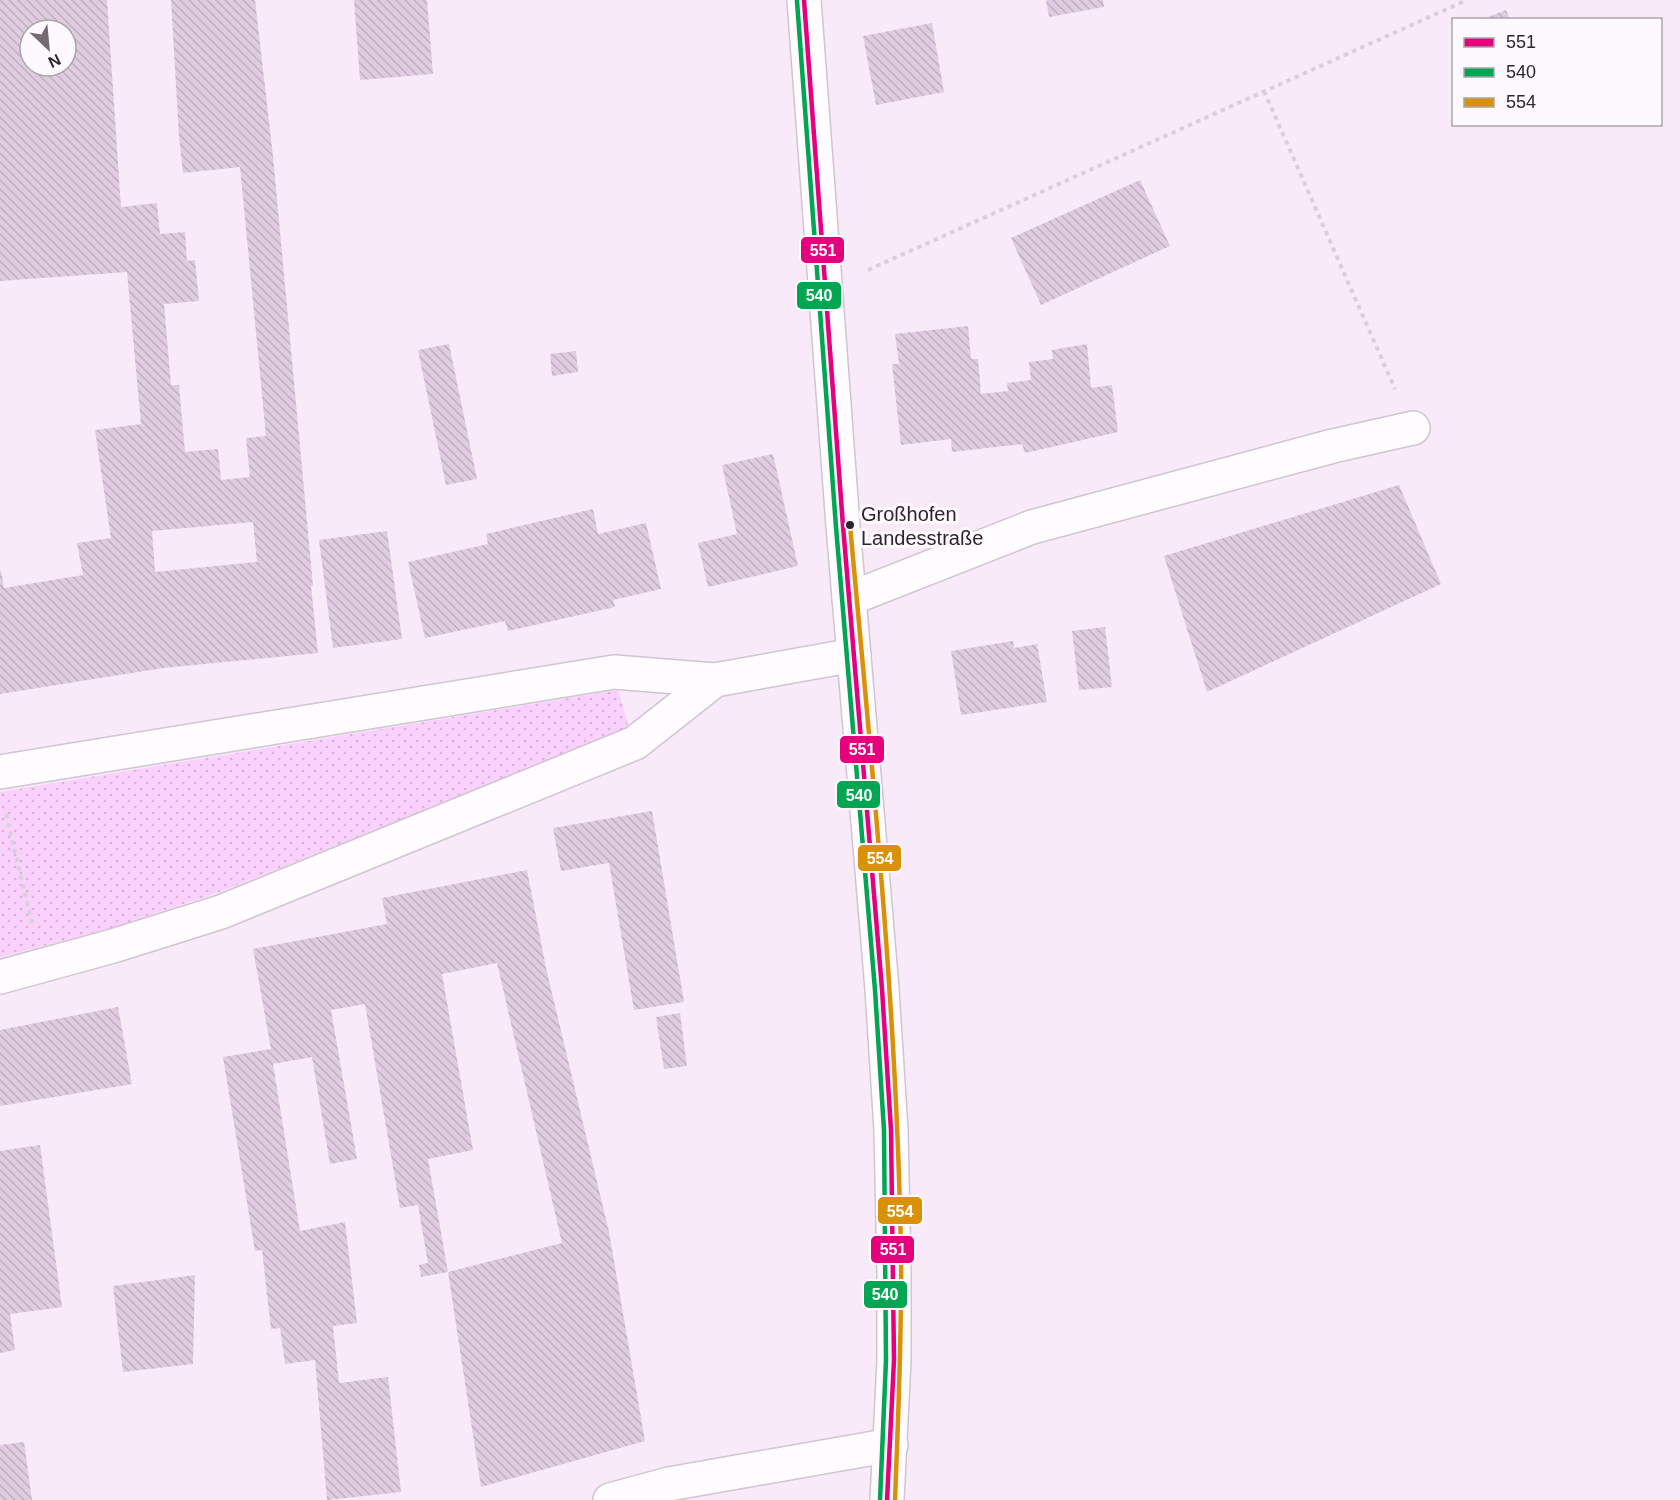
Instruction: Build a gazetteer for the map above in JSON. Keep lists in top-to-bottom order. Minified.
{"places":["Großhofen Landesstraße"],"lines":["transit line 551","transit line 540","transit line 554"],"legend":["551","540","554"],"north":"bottom right"}
